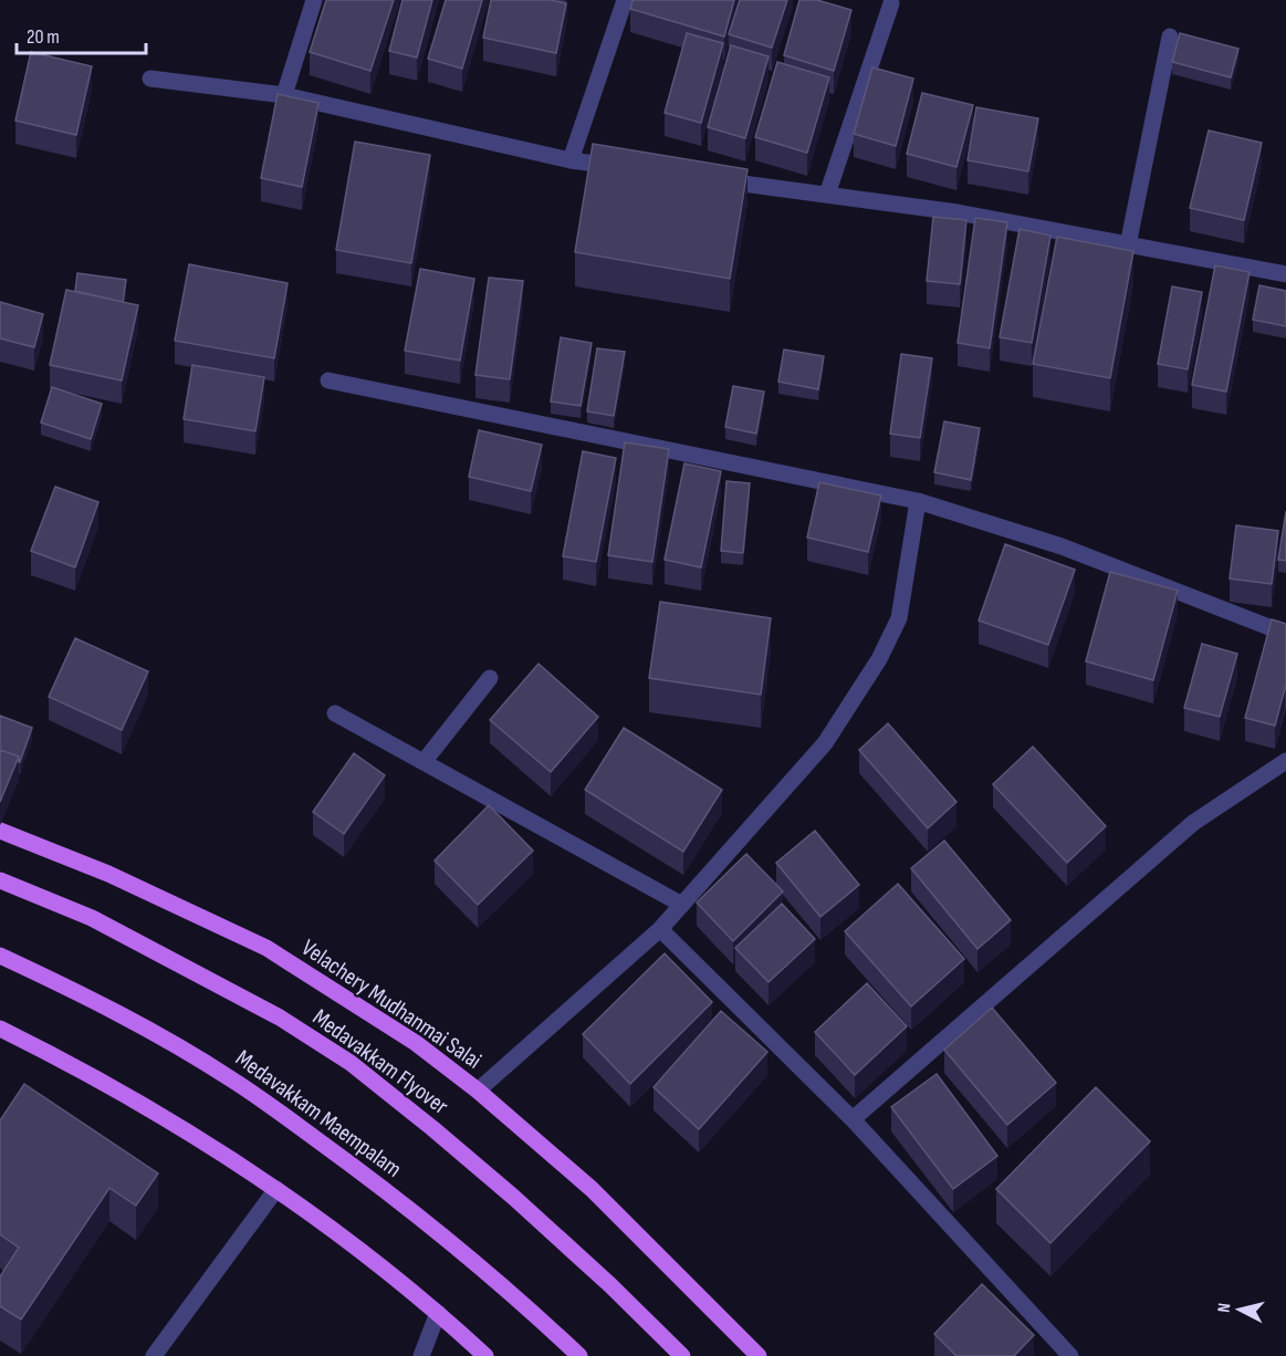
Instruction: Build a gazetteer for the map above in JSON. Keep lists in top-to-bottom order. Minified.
{"streets":{"main road":["Velachery Mudhanmai Salai","Medavakkam Flyover","Medavakkam Maempalam"]},"scale_bar":"20 m","north":"left"}
